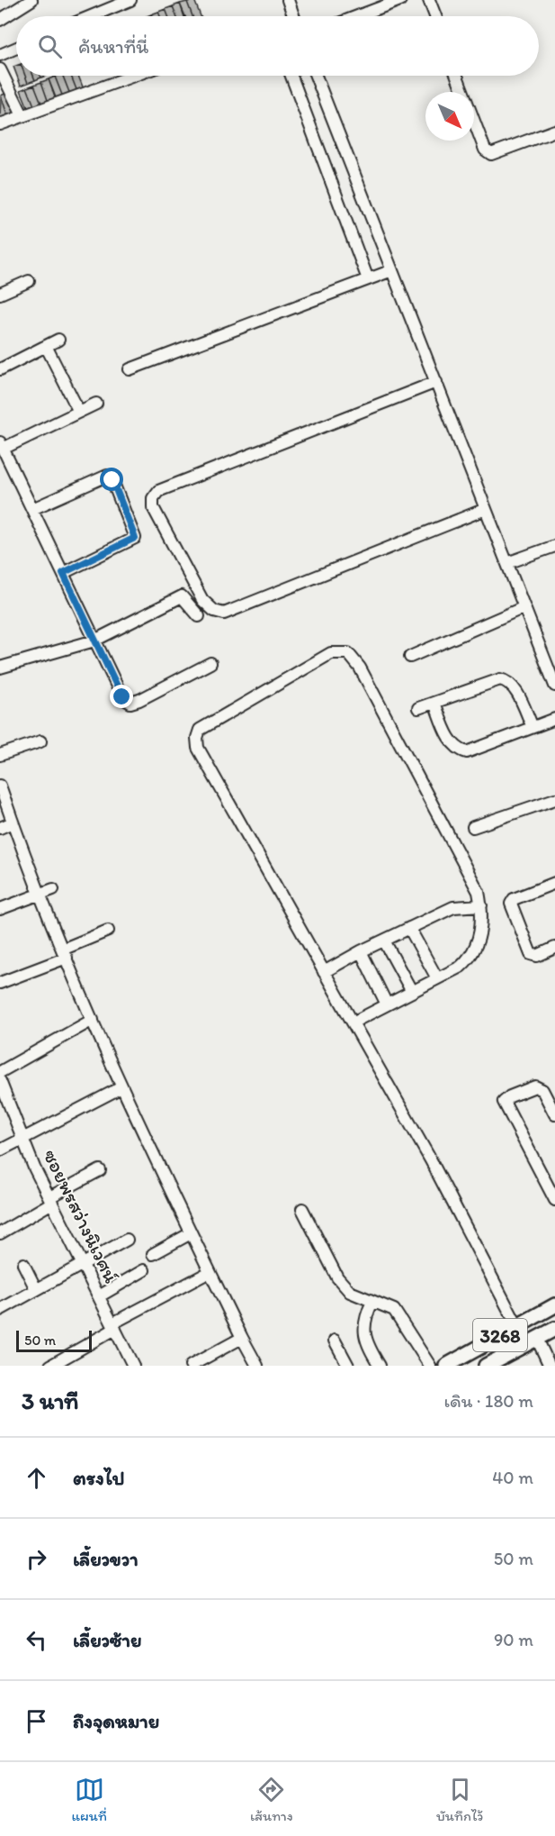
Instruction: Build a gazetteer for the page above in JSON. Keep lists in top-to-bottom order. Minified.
{"streets":{"main road":["3268"],"street":["ซอยพรสว่างนิเวศน์"]},"scale_bar":"50 m","north":"bottom right","page":{"search":"ค้นหาที่นี่","scale":"50 m","heading":["3 นาที","เดิน · 180 m"],"list":[["ตรงไป","40 m"],["เลี้ยวขวา","50 m"],["เลี้ยวซ้าย","90 m"],"ถึงจุดหมาย"],"nav":["แผนที่","เส้นทาง","บันทึกไว้"]}}
